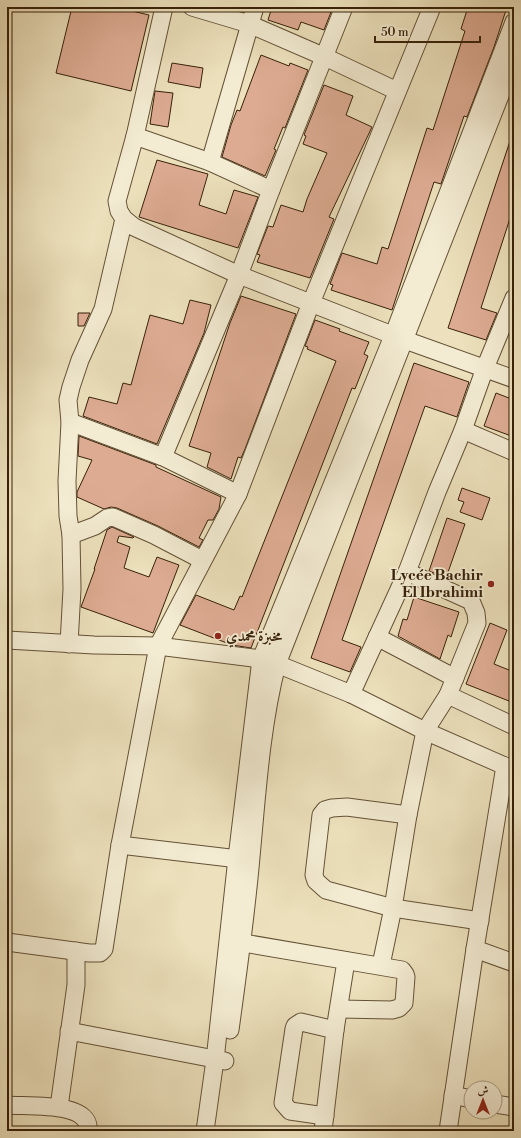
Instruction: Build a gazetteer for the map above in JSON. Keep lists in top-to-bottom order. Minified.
{"places":["Lycée Bachir El Ibrahimi","مخبزة محمدي"],"scale_bar":"50 m","north":"top"}
